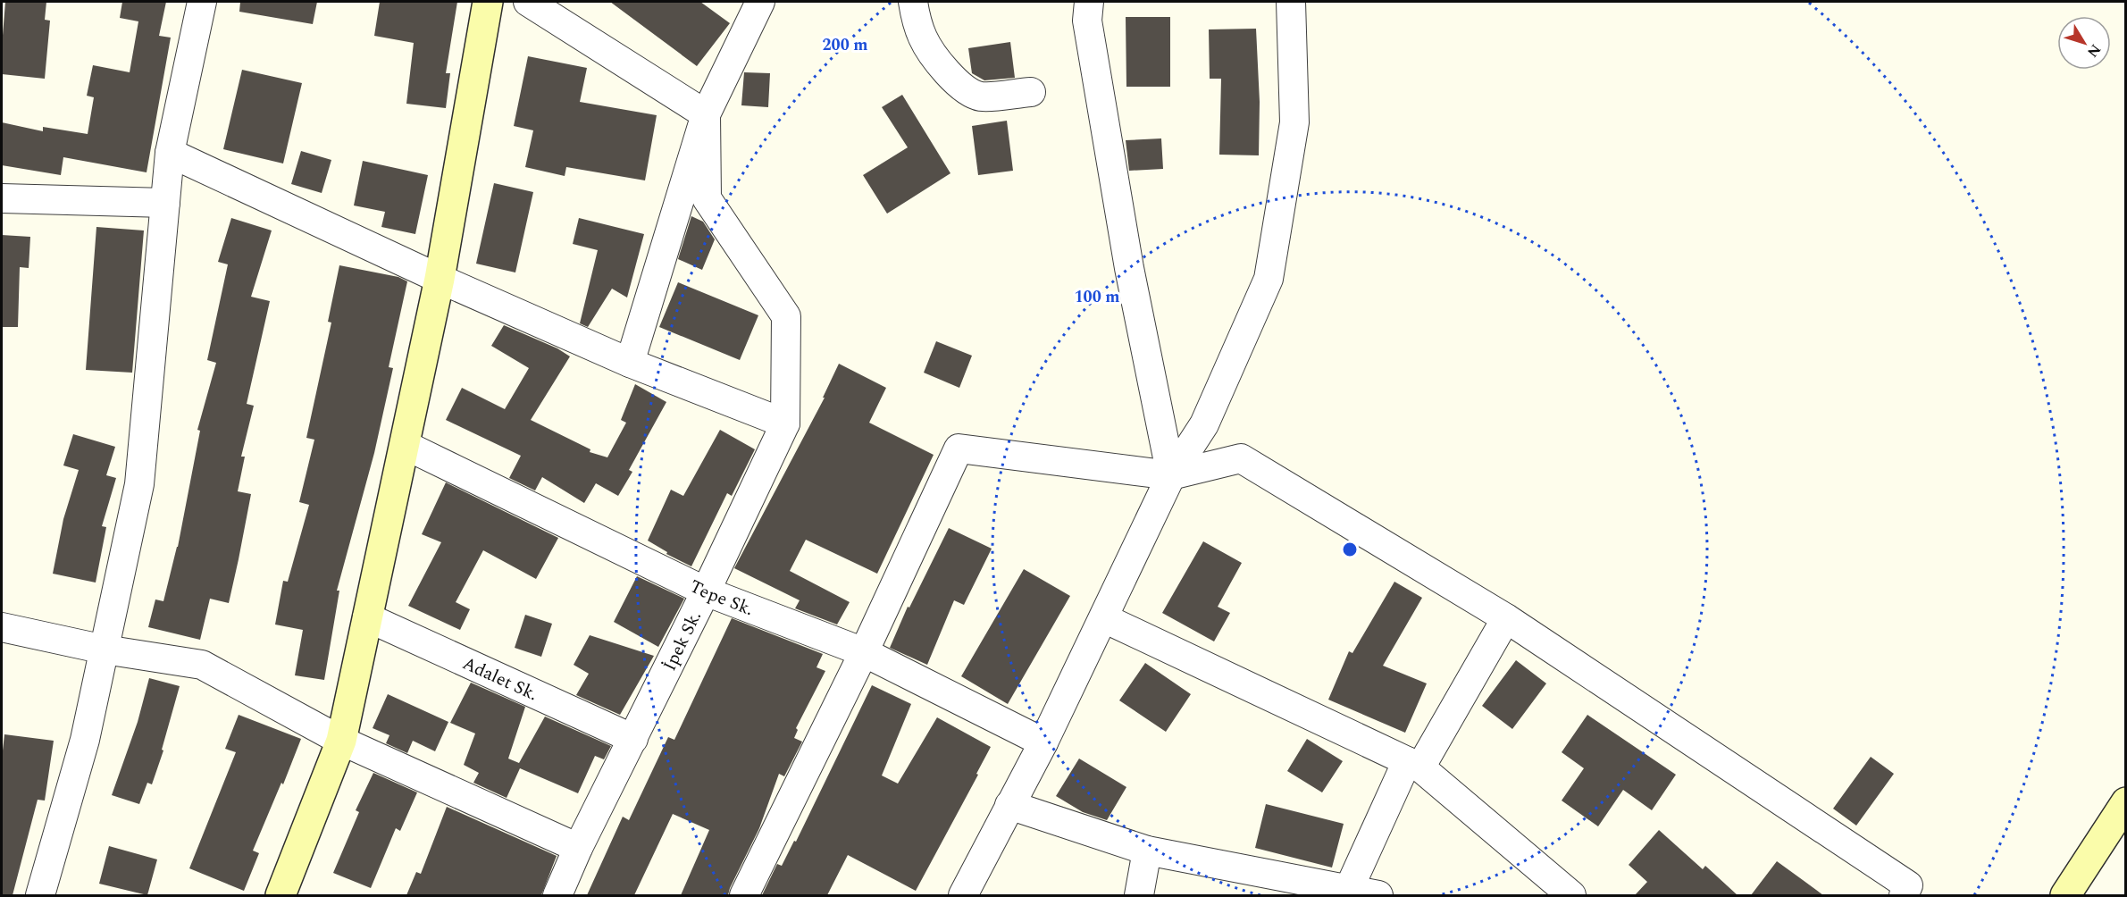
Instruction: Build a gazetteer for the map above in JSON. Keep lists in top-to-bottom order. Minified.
{"streets":{"street":["Tepe Sk.","İpek Sk.","Adalet Sk."]},"crossings":[["Tepe Sk.","İpek Sk."],["İpek Sk.","Adalet Sk."]],"north":"bottom right","rings":["200 m","100 m"]}
